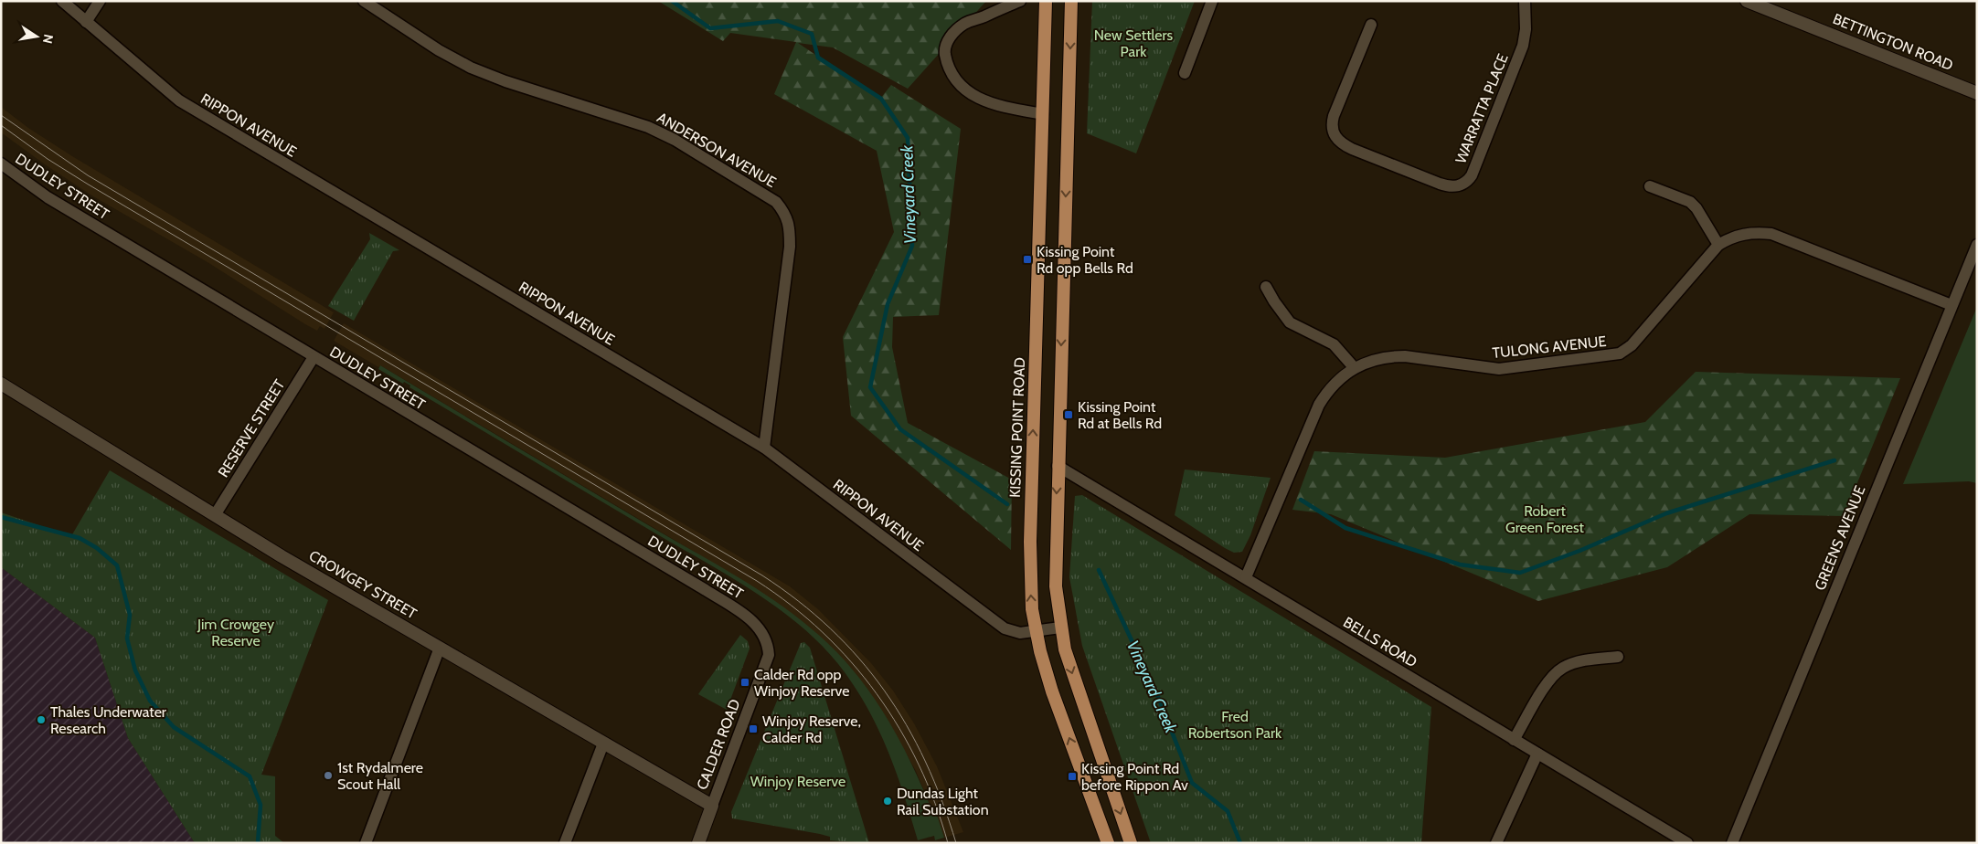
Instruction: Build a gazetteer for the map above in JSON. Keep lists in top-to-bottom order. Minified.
{"streets":{"main road":["KISSING POINT ROAD"],"street":["BETTINGTON ROAD","WARRATTA PLACE","RIPPON AVENUE","ANDERSON AVENUE","DUDLEY STREET","TULONG AVENUE","RESERVE STREET","GREENS AVENUE","CROWGEY STREET","BELLS ROAD","CALDER ROAD"]},"crossings":[["RIPPON AVENUE","ANDERSON AVENUE"],["RIPPON AVENUE","KISSING POINT ROAD"],["DUDLEY STREET","RESERVE STREET"],["DUDLEY STREET","CALDER ROAD"],["TULONG AVENUE","GREENS AVENUE"],["TULONG AVENUE","BELLS ROAD"],["RESERVE STREET","CROWGEY STREET"],["CROWGEY STREET","CALDER ROAD"]],"water":["Vineyard Creek"],"parks":["New Settlers Park","Robert Green Forest","Jim Crowgey Reserve","Fred Robertson Park","Winjoy Reserve"],"places":{"transit":["Kissing Point Rd opp Bells Rd","Kissing Point Rd at Bells Rd","Calder Rd opp Winjoy Reserve","Winjoy Reserve, Calder Rd","Kissing Point Rd before Rippon Av"],"other":["Thales Underwater Research","1st Rydalmere Scout Hall","Dundas Light Rail Substation"]},"north":"right"}
